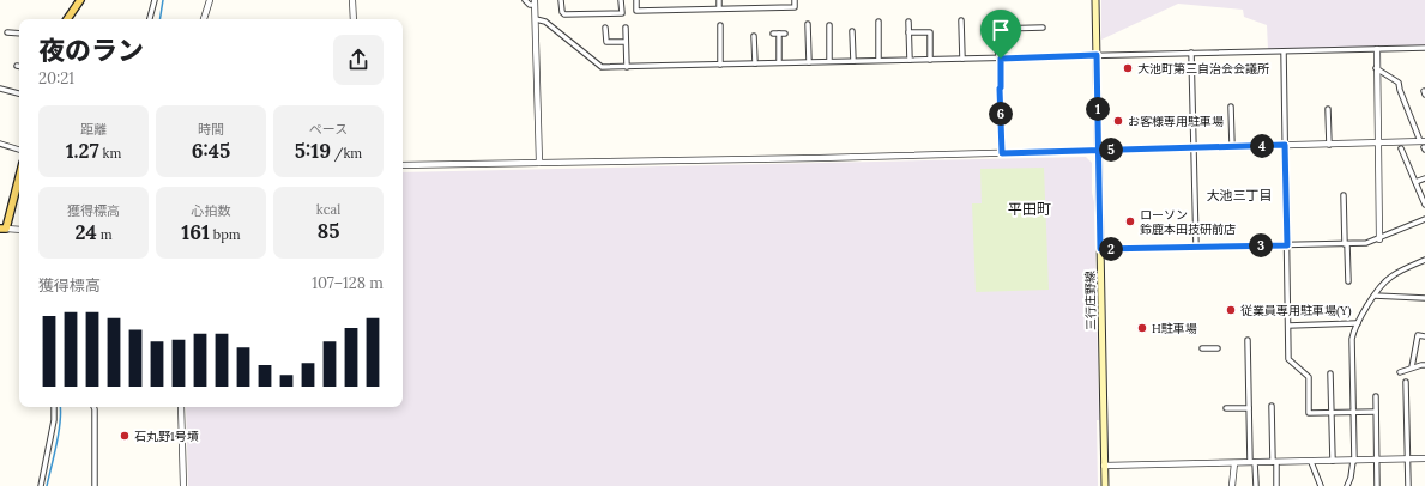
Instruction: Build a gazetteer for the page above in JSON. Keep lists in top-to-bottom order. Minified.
{"streets":{"main road":["三行庄野線"]},"districts":["大池三丁目","平田町"],"places":["大池町第三自治会会議所","お客様専用駐車場","ローソン 鈴鹿本田技研前店","従業員専用駐車場(Y)","H駐車場","石丸野1号墳"],"page":{"heading":["夜のラン","20:21"],"pins":["1","6","4","5","3","2"],"stats":[["距離","1.27 km"],["時間","6:45"],["ペース","5:19 /km"],["獲得標高","24 m"],["心拍数","161 bpm"],["kcal","85"]],"chart":["獲得標高","107–128 m"]}}
